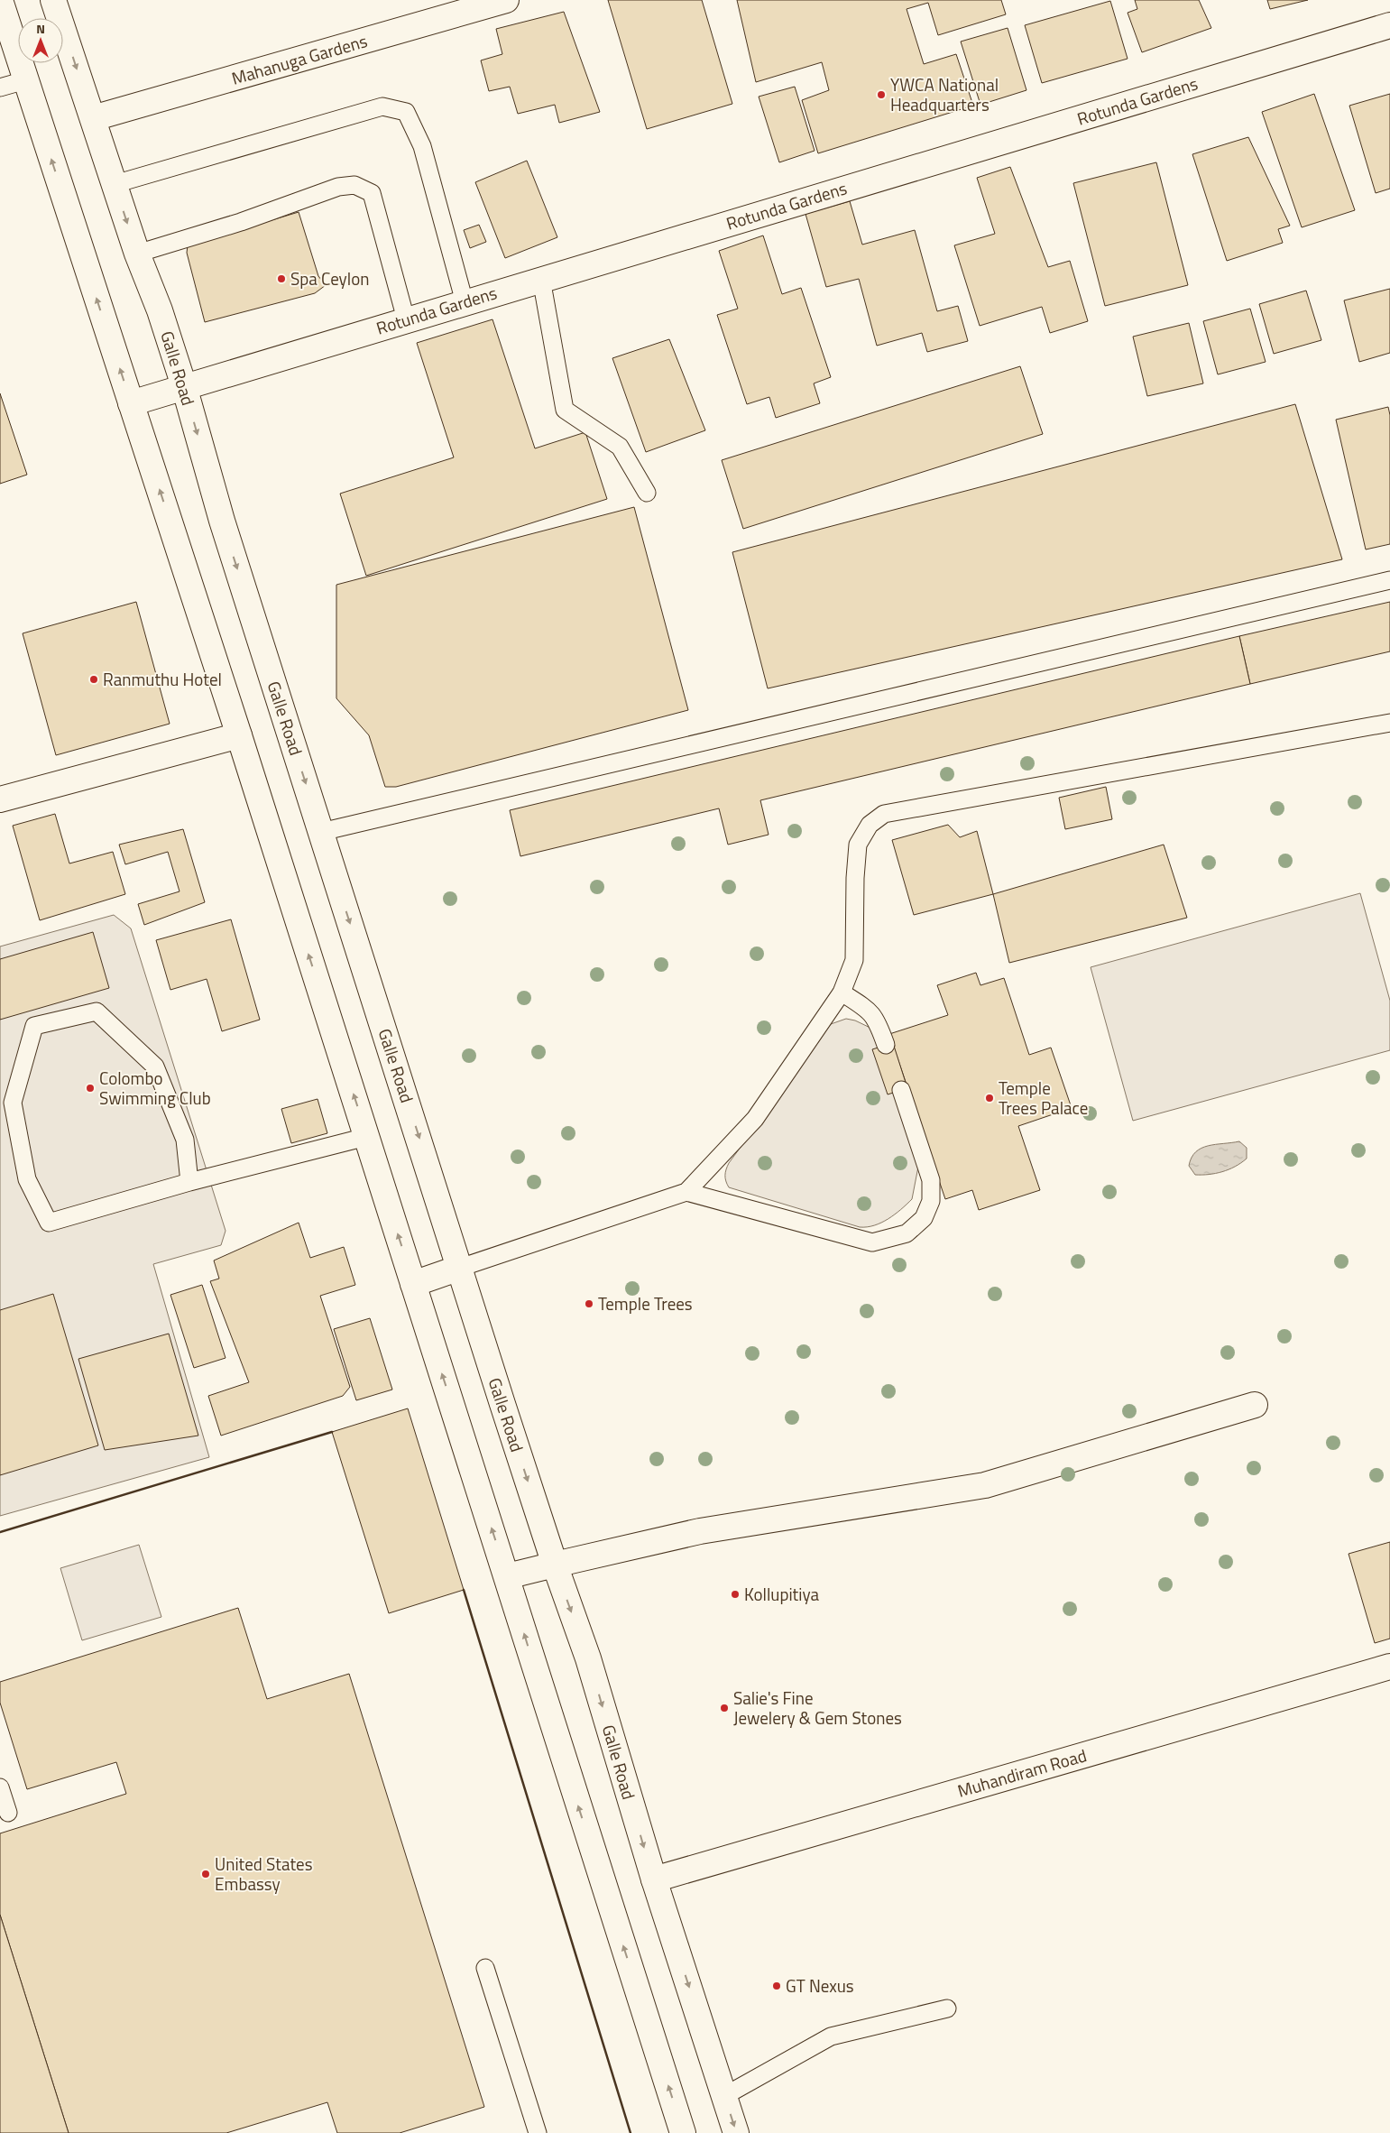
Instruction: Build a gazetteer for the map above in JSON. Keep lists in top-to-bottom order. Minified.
{"streets":{"main road":["Mahanuga Gardens","Rotunda Gardens","Galle Road","Muhandiram Road"]},"crossings":[["Mahanuga Gardens","Galle Road"],["Rotunda Gardens","Galle Road"],["Galle Road","Muhandiram Road"]],"places":["YWCA National Headquarters","Spa Ceylon","Ranmuthu Hotel","Colombo Swimming Club","Temple Trees Palace","Temple Trees","Kollupitiya","Salie's Fine Jewelery & Gem Stones","United States Embassy","GT Nexus"],"north":"top"}
